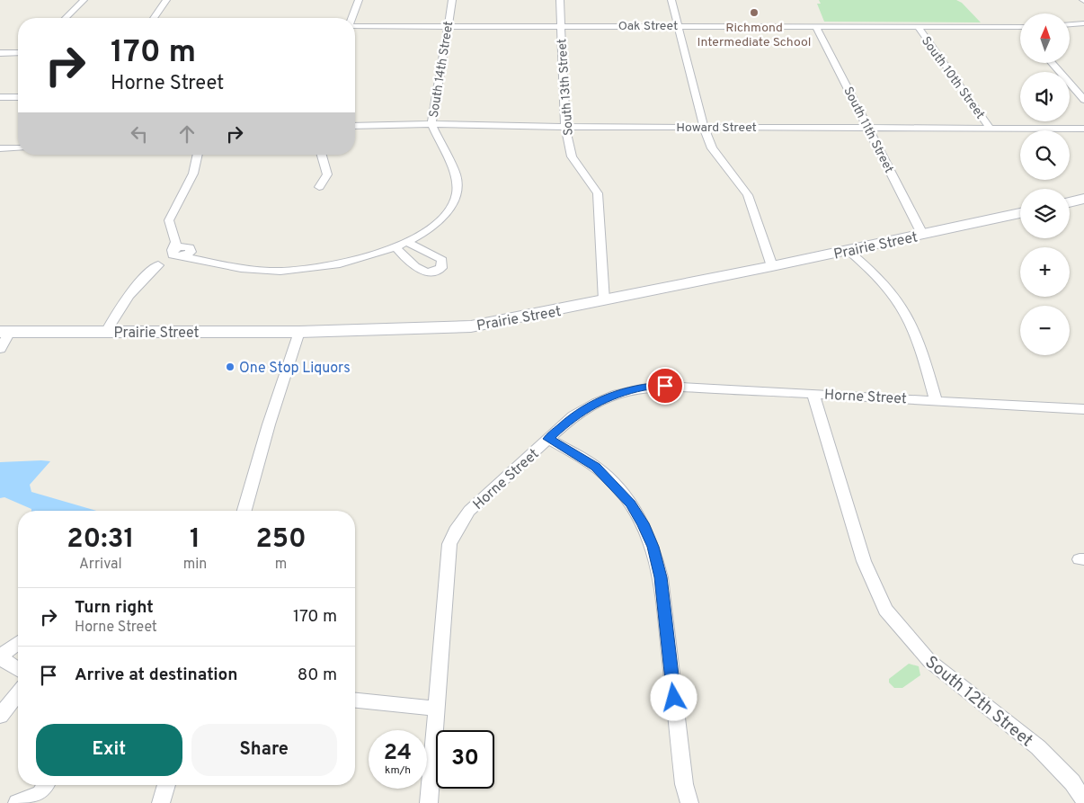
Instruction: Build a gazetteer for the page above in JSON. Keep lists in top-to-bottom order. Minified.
{"streets":{"street":["Oak Street","South 14th Street","South 10th Street","South 13th Street","Howard Street","South 11th Street","Prairie Street","Horne Street","South 12th Street"]},"crossings":[["Oak Street","South 14th Street"],["Oak Street","South 10th Street"],["Oak Street","South 13th Street"],["Oak Street","South 11th Street"],["South 14th Street","Howard Street"],["South 10th Street","Howard Street"],["South 13th Street","Howard Street"],["South 13th Street","Prairie Street"],["Howard Street","South 11th Street"],["South 11th Street","Prairie Street"],["Horne Street","South 12th Street"]],"places":["Richmond Intermediate School","One Stop Liquors"],"north":"top","page":{"map_buttons":["+","−"],"turn":["170 m","Horne Street"],"eta":["20:31","Arrival","1","min","250","m"],"list":[{"name":"Turn right","note":"Horne Street","value":"170 m"},{"name":"Arrive at destination","value":"80 m"}],"buttons":["Exit","Share"],"speed":"24 km/h","limit":"30"}}
